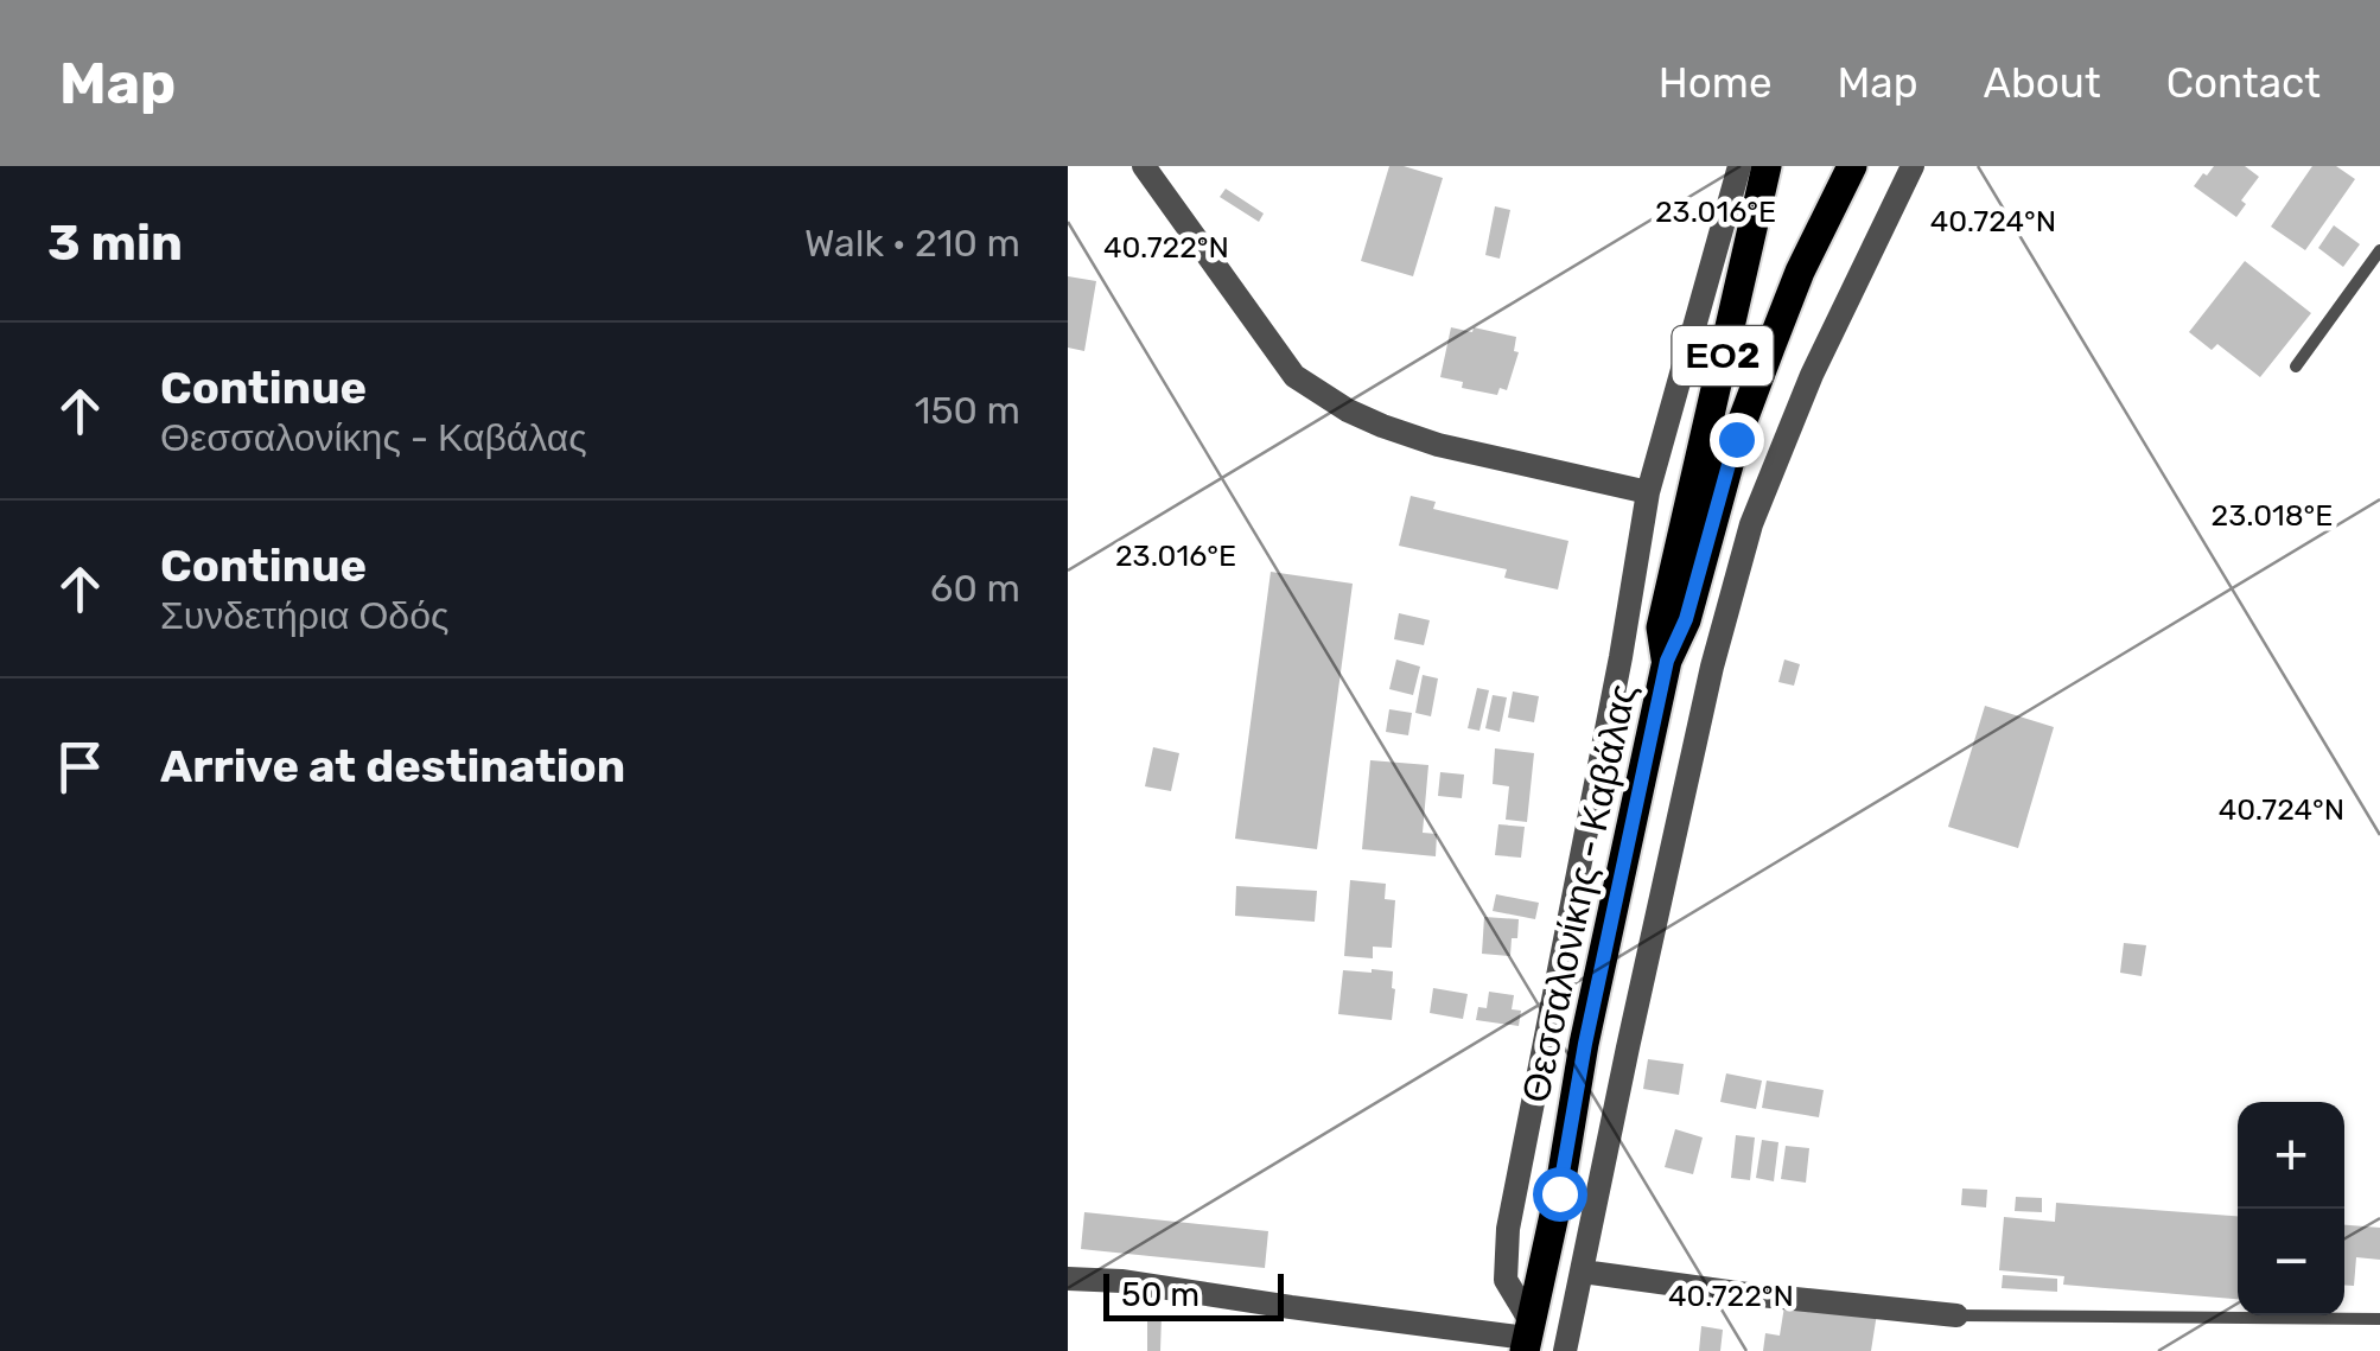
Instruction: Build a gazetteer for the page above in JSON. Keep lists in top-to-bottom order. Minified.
{"streets":{"main road":["ΕΟ2","Θεσσαλονίκης - Καβάλας"]},"crossings":[["ΕΟ2","Θεσσαλονίκης - Καβάλας"]],"scale_bar":"50 m","page":{"header":"Map","nav":["Home","Map","About","Contact"],"heading":["3 min","Walk · 210 m"],"list":[["Continue","Θεσσαλονίκης - Καβάλας","150 m"],["Continue","Συνδετήρια Οδός","60 m"],"Arrive at destination"],"map_buttons":["+","−"],"scale":"50 m"},"coordinates":["23.016°E","40.724°N","40.722°N","23.018°E"]}
